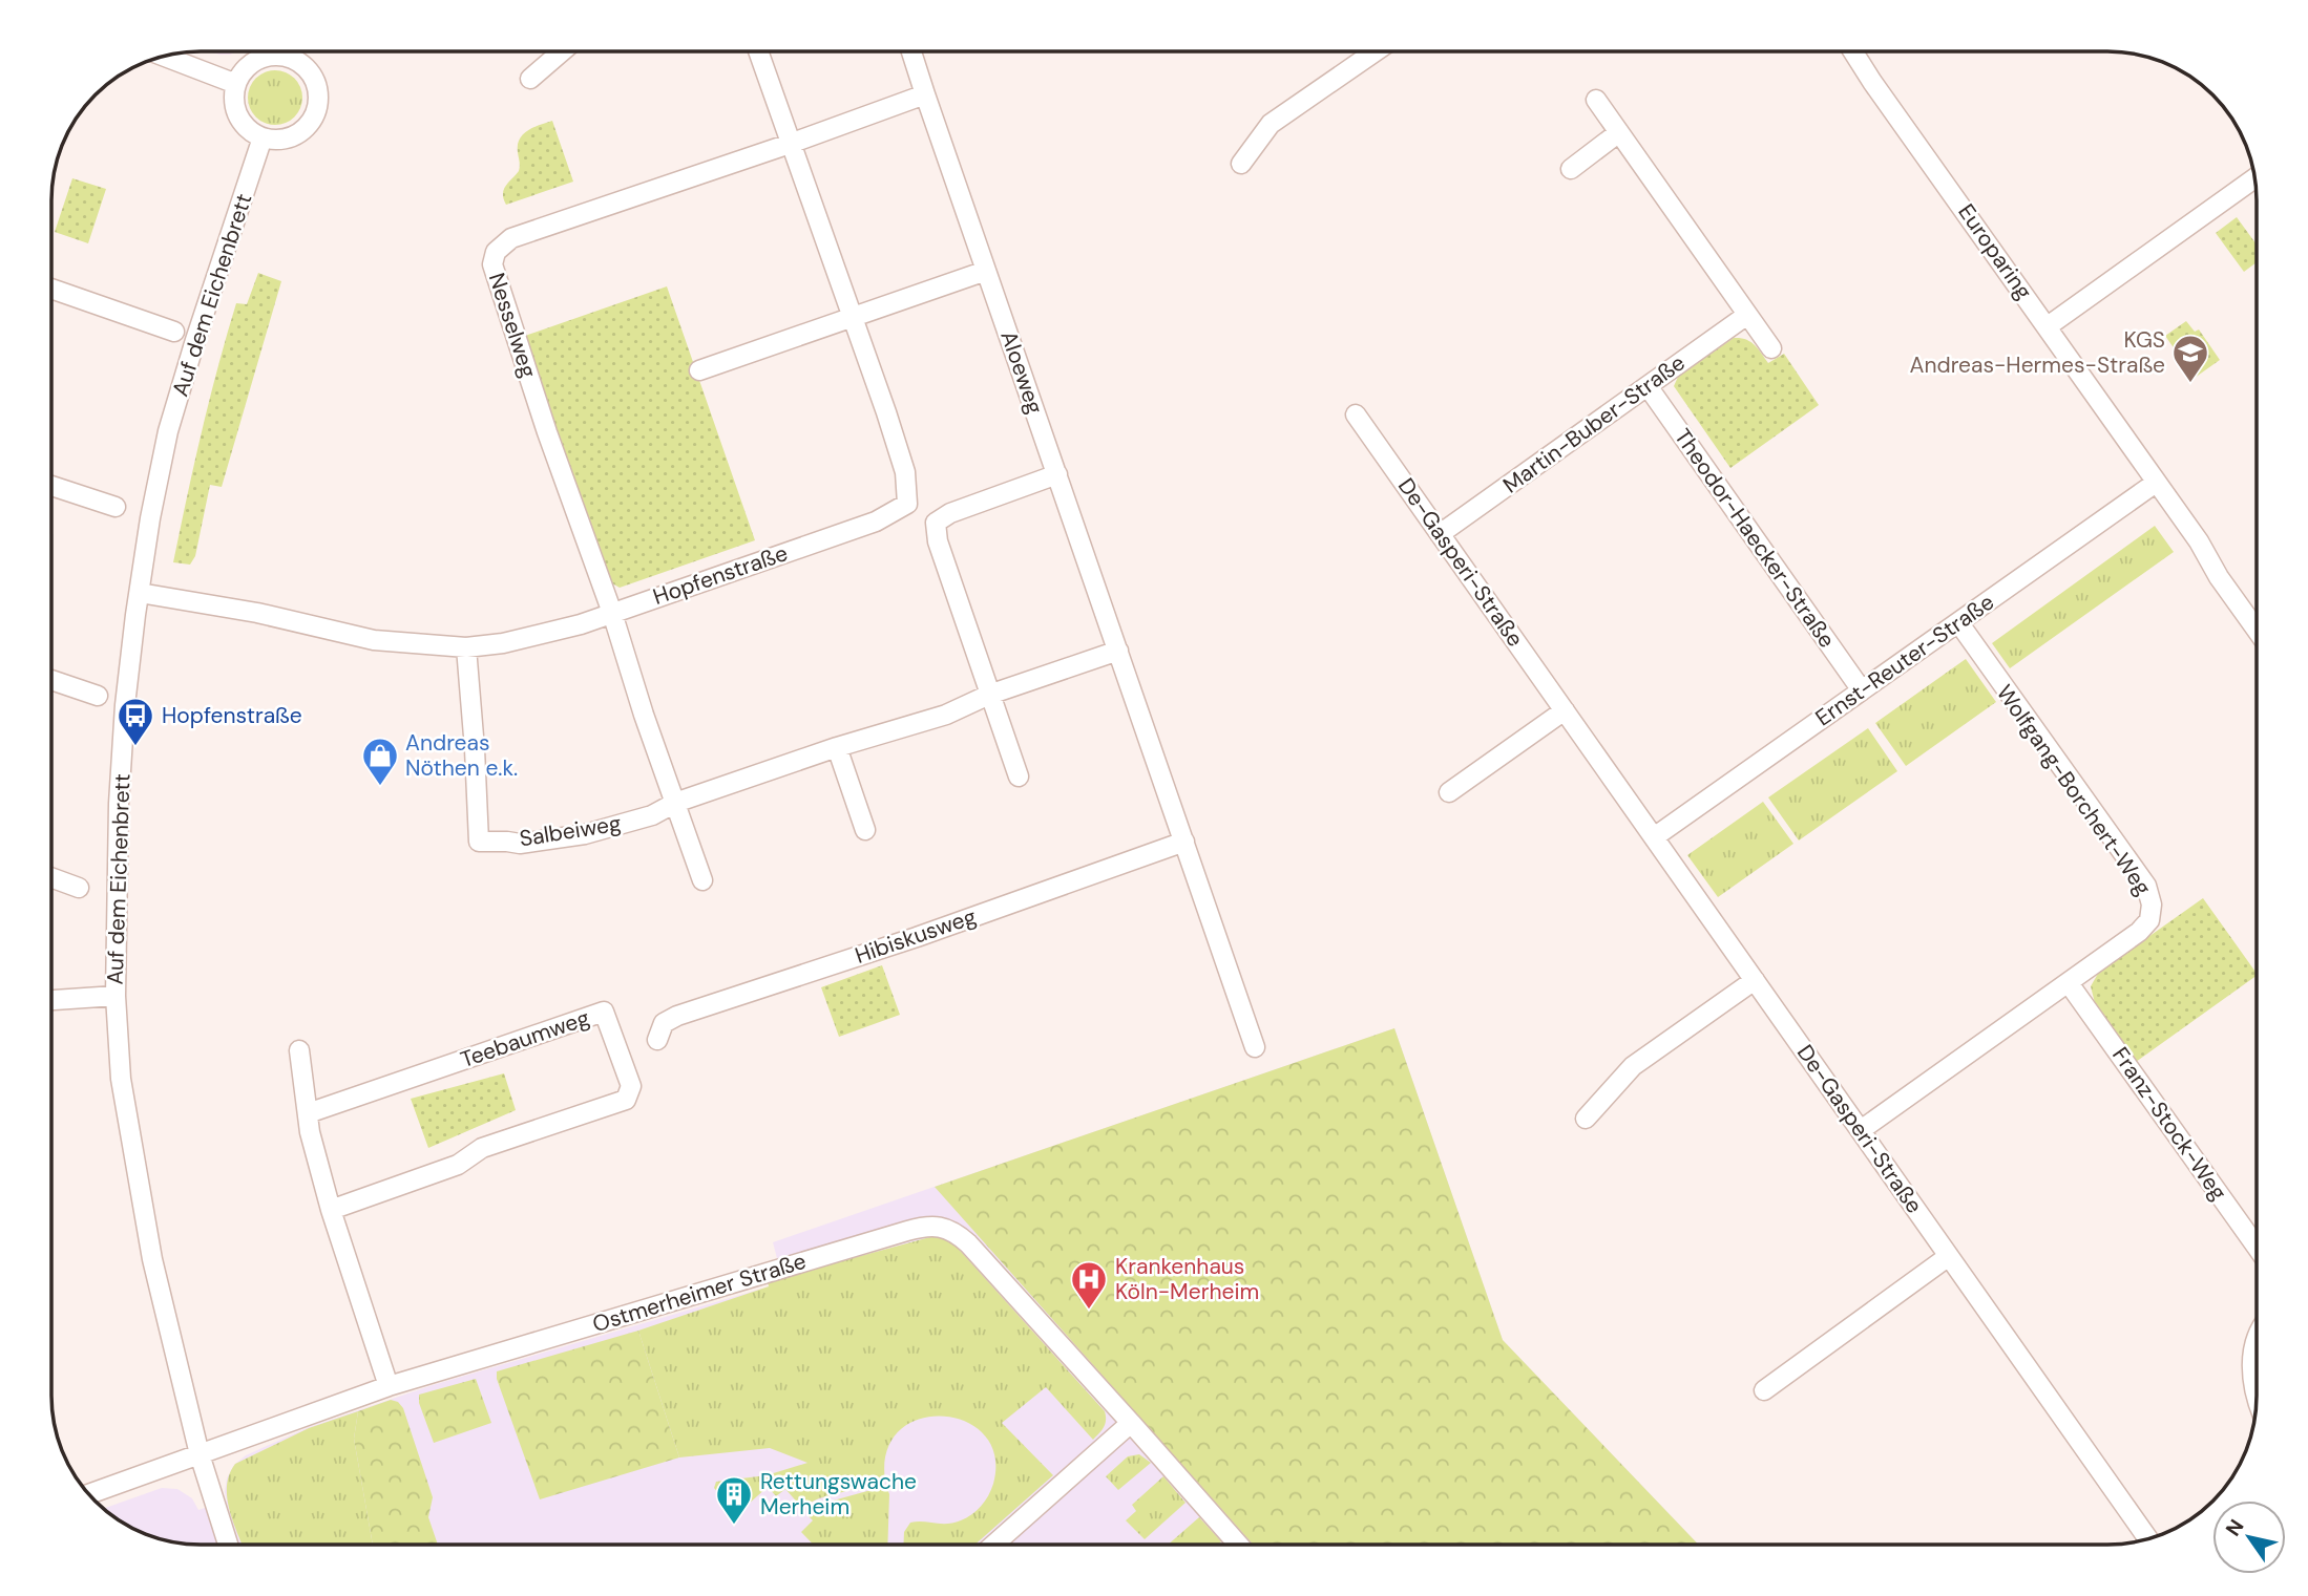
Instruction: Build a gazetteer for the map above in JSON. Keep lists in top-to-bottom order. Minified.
{"streets":{"street":["Europaring","Auf dem Eichenbrett","Nesselweg","Aloeweg","Martin-Buber-Straße","Theodor-Haecker-Straße","De-Gasperi-Straße","Hopfenstraße","Ernst-Reuter-Straße","Wolfgang-Borchert-Weg","Salbeiweg","Hibiskusweg","Teebaumweg","Franz-Stock-Weg","Ostmerheimer Straße"]},"crossings":[["Europaring","Ernst-Reuter-Straße"],["Auf dem Eichenbrett","Hopfenstraße"],["Auf dem Eichenbrett","Ostmerheimer Straße"],["Nesselweg","Hopfenstraße"],["Aloeweg","Hibiskusweg"],["Martin-Buber-Straße","Theodor-Haecker-Straße"],["Martin-Buber-Straße","De-Gasperi-Straße"],["Theodor-Haecker-Straße","Ernst-Reuter-Straße"],["De-Gasperi-Straße","Ernst-Reuter-Straße"],["De-Gasperi-Straße","Wolfgang-Borchert-Weg"],["Hopfenstraße","Salbeiweg"],["Ernst-Reuter-Straße","Wolfgang-Borchert-Weg"],["Wolfgang-Borchert-Weg","Franz-Stock-Weg"]],"places":{"school or university":["KGS Andreas-Hermes-Straße"],"bus stop":["Hopfenstraße"],"shop":["Andreas Nöthen e.k."],"hospital":["Krankenhaus Köln-Merheim"],"building":["Rettungswache Merheim"]},"north":"top left"}
